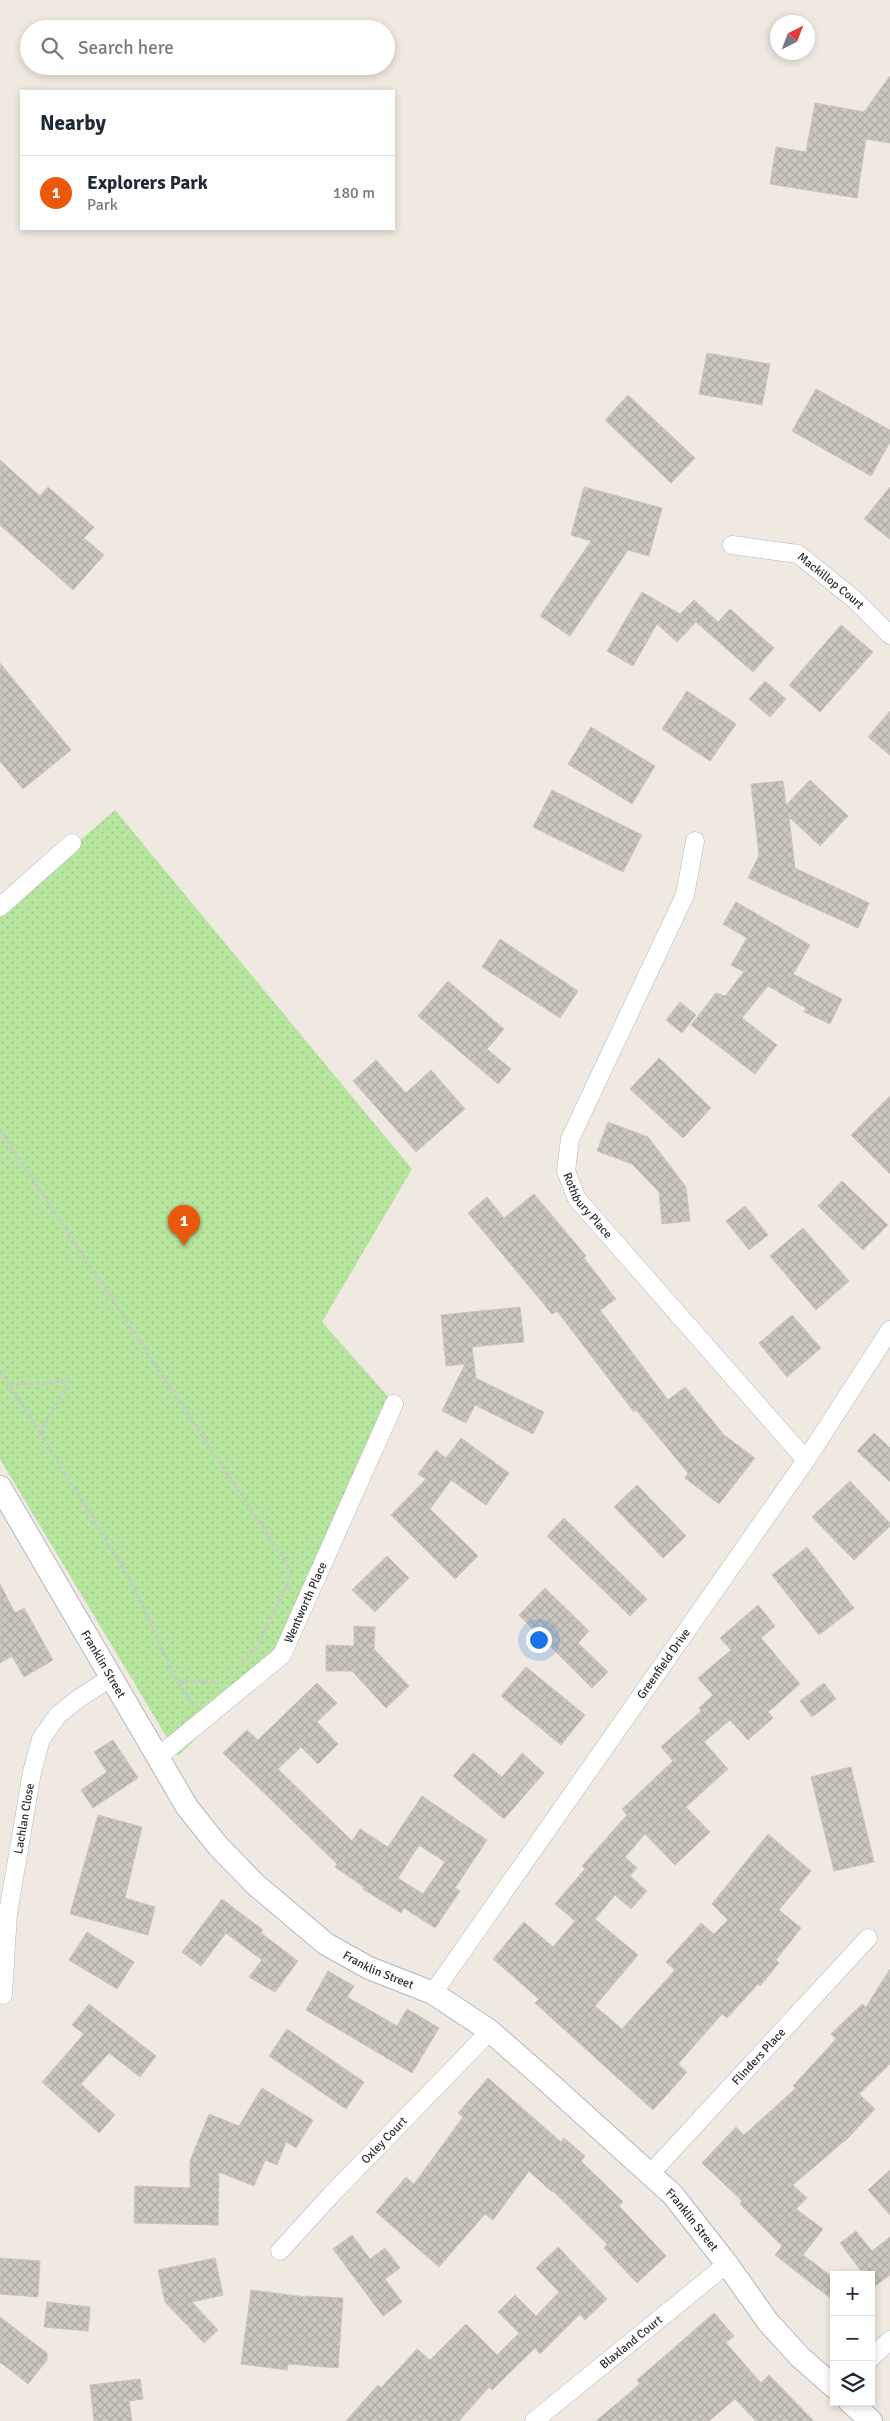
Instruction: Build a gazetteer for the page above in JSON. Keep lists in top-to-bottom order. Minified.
{"streets":{"street":["Mackillop Court","Rothbury Place","Wentworth Place","Greenfield Drive","Franklin Street","Lachlan Close","Flinders Place","Oxley Court","Blaxland Court"]},"crossings":[["Rothbury Place","Greenfield Drive"],["Wentworth Place","Franklin Street"],["Greenfield Drive","Franklin Street"],["Franklin Street","Lachlan Close"],["Franklin Street","Flinders Place"],["Franklin Street","Oxley Court"],["Franklin Street","Blaxland Court"]],"north":"top right","page":{"search":"Search here","heading":"Nearby","list":[{"mark":"1","name":"Explorers Park","note":"Park","value":"180 m"}],"pins":"1","map_buttons":["+","−"]}}
